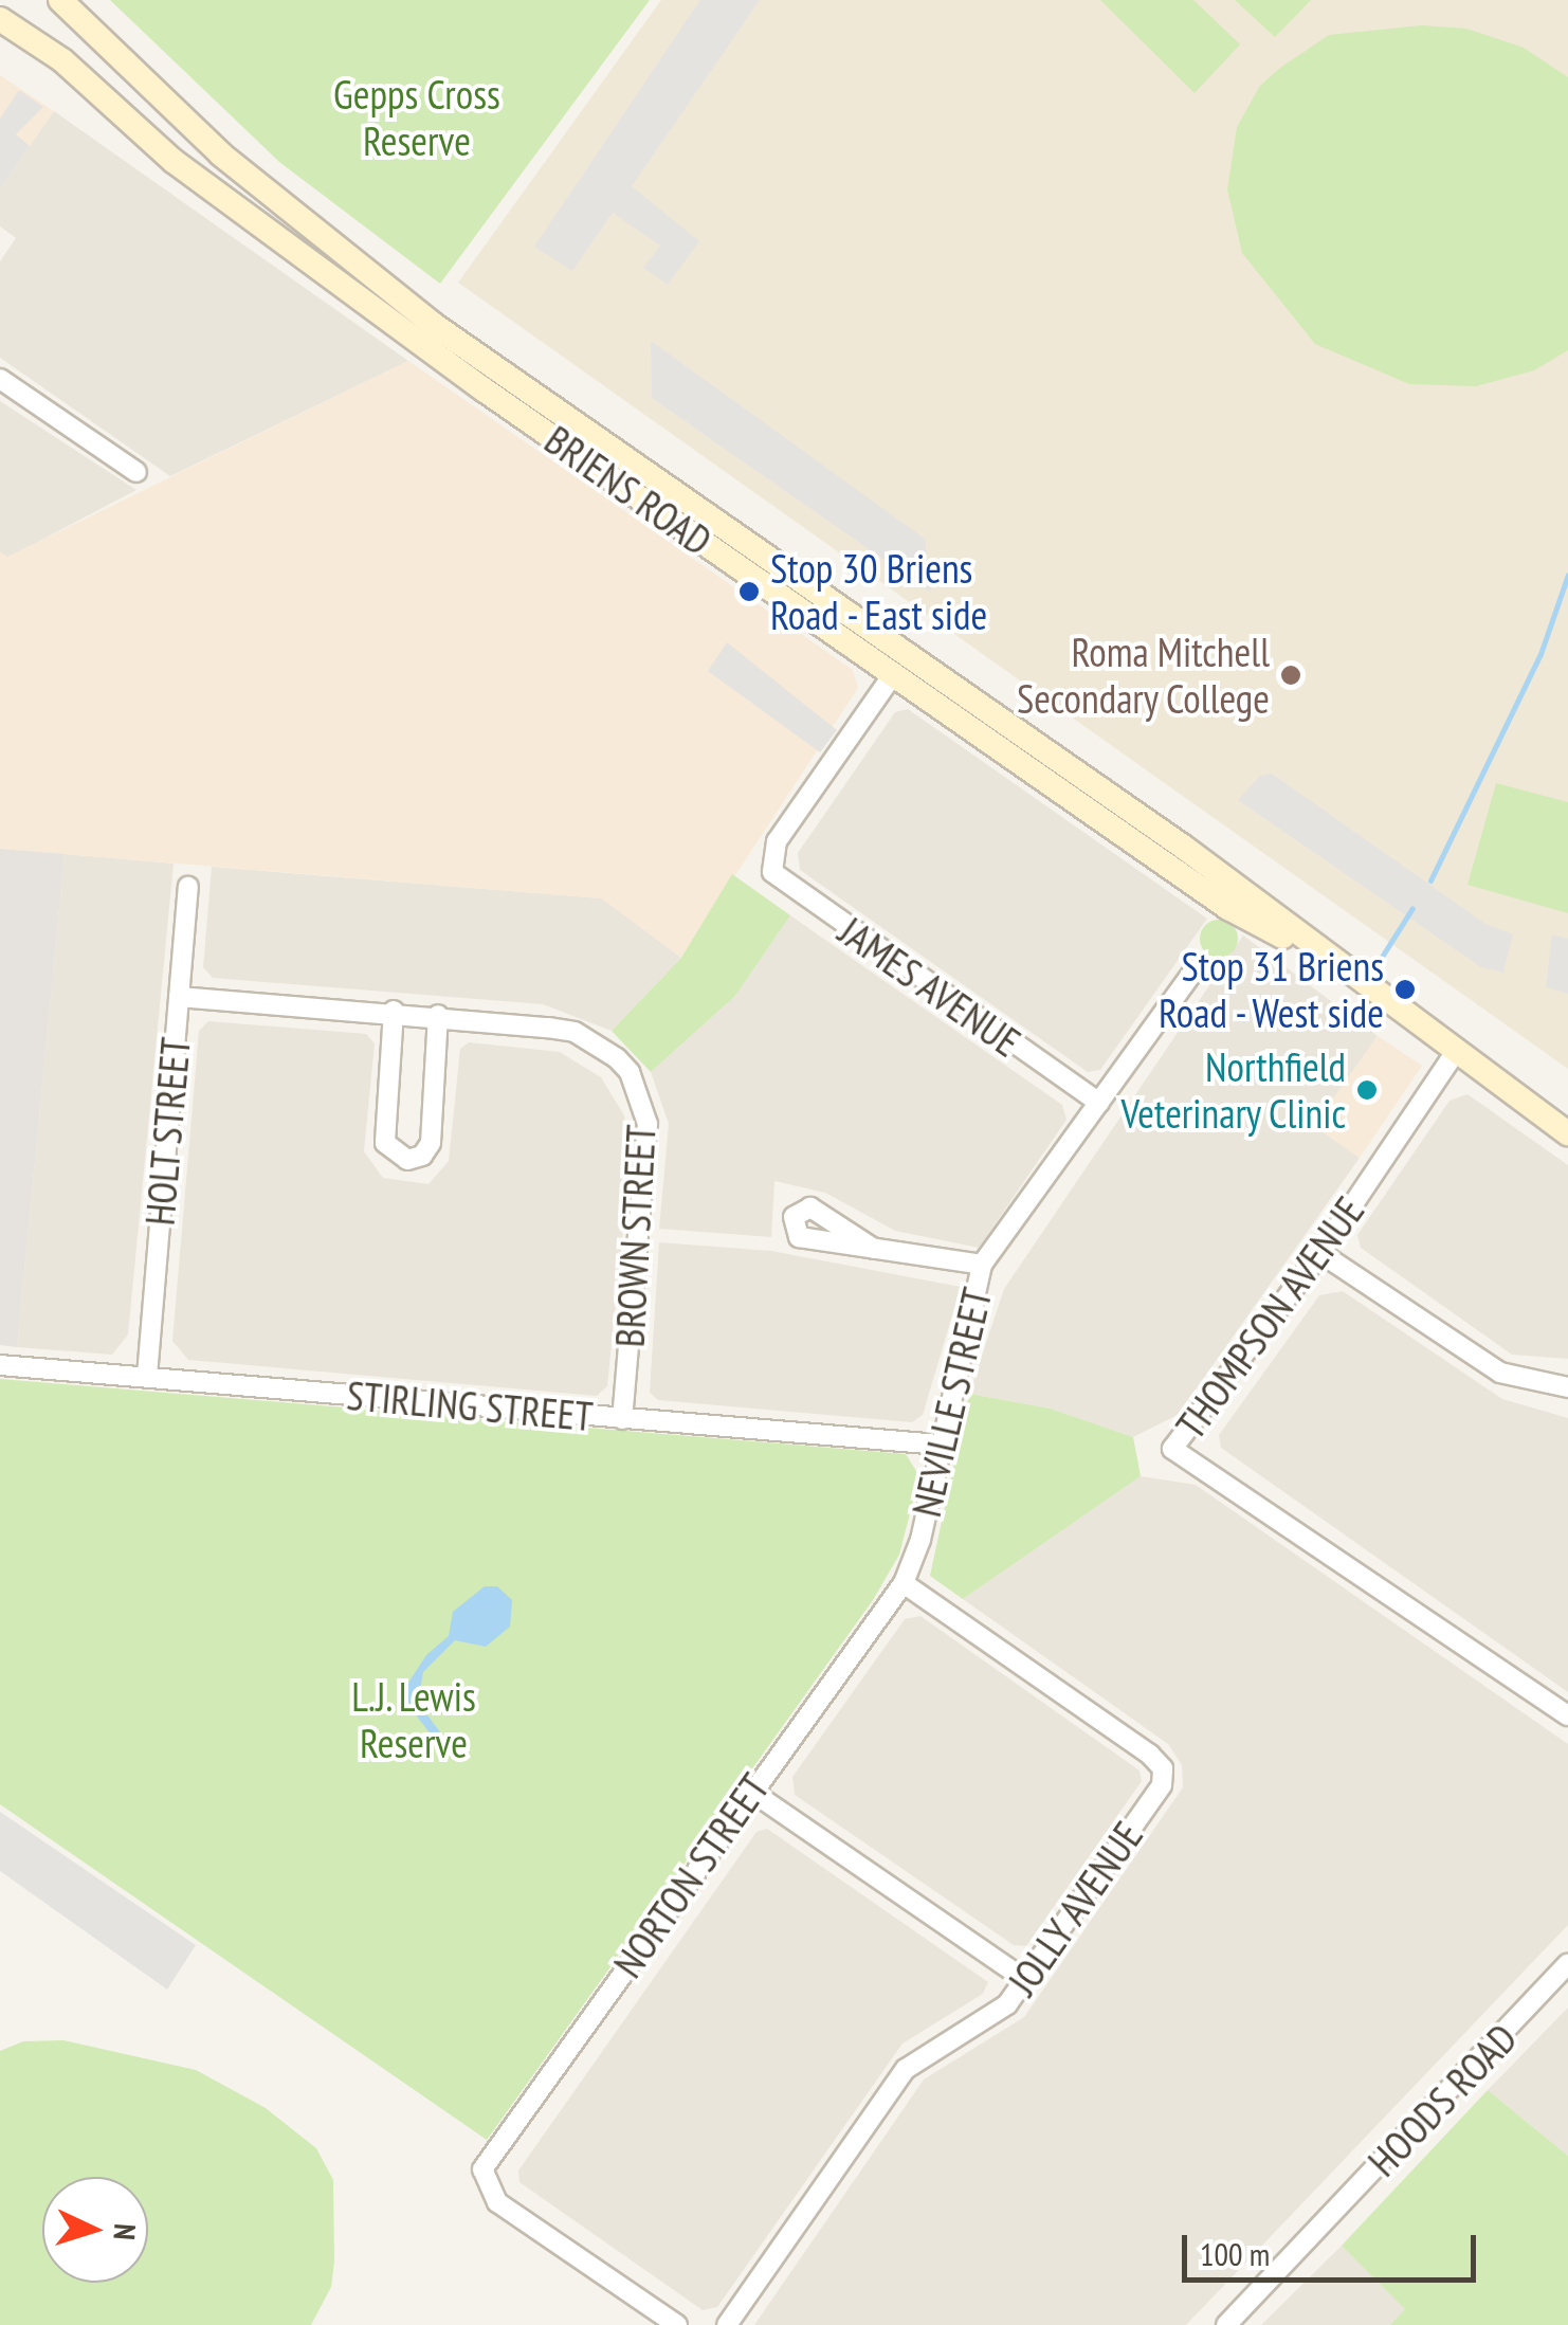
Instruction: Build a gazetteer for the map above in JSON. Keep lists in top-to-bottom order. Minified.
{"streets":{"main road":["BRIENS ROAD"],"street":["JAMES AVENUE","HOLT STREET","BROWN STREET","THOMPSON AVENUE","NEVILLE STREET","STIRLING STREET","NORTON STREET","JOLLY AVENUE","HOODS ROAD"]},"crossings":[["BRIENS ROAD","JAMES AVENUE"],["BRIENS ROAD","THOMPSON AVENUE"],["JAMES AVENUE","NEVILLE STREET"],["HOLT STREET","BROWN STREET"],["HOLT STREET","STIRLING STREET"],["BROWN STREET","STIRLING STREET"],["NEVILLE STREET","STIRLING STREET"],["NEVILLE STREET","NORTON STREET"],["NEVILLE STREET","JOLLY AVENUE"],["NORTON STREET","JOLLY AVENUE"]],"parks":["Gepps Cross Reserve","L.J. Lewis Reserve"],"places":["Stop 30 Briens Road - East side","Roma Mitchell Secondary College","Stop 31 Briens Road - West side","Northfield Veterinary Clinic"],"scale_bar":"100 m","north":"right"}
